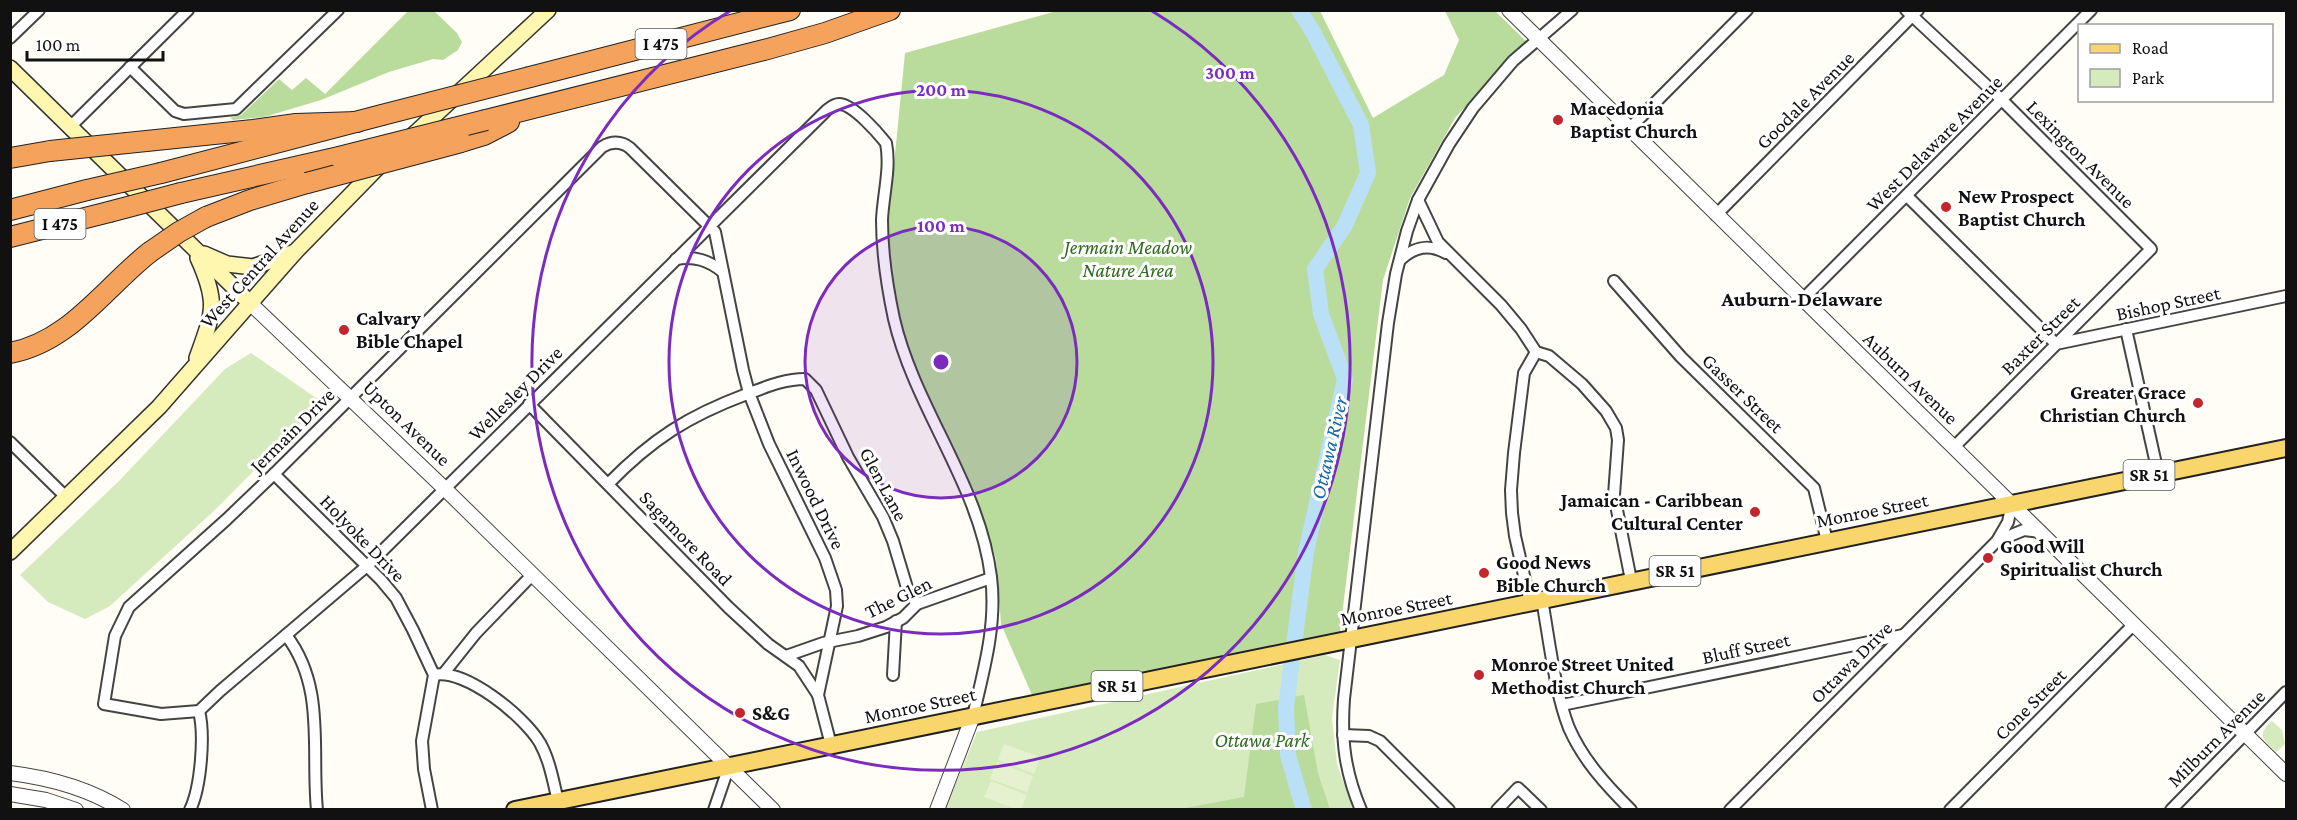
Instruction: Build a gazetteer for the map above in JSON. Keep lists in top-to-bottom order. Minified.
{"streets":{"highway":["I 475"],"main road":["West Central Avenue","Upton Avenue","SR 51","Monroe Street"],"street":["Goodale Avenue","West Delaware Avenue","Lexington Avenue","Bishop Street","Baxter Street","Auburn Avenue","Wellesley Drive","Gasser Street","Jermain Drive","Glen Lane","Inwood Drive","Holyoke Drive","Sagamore Road","The Glen","Bluff Street","Ottawa Drive","Cone Street","Milburn Avenue"]},"crossings":[["Goodale Avenue","Lexington Avenue"],["Goodale Avenue","Auburn Avenue"],["West Delaware Avenue","Lexington Avenue"],["West Delaware Avenue","Auburn Avenue"],["Lexington Avenue","Baxter Street"],["West Central Avenue","Upton Avenue"],["Bishop Street","Baxter Street"],["Baxter Street","Auburn Avenue"],["Auburn Avenue","Monroe Street"],["Auburn Avenue","Ottawa Drive"],["Auburn Avenue","Cone Street"],["Auburn Avenue","Milburn Avenue"],["Wellesley Drive","Upton Avenue"],["Wellesley Drive","Jermain Drive"],["Wellesley Drive","Inwood Drive"],["Wellesley Drive","Holyoke Drive"],["Wellesley Drive","Sagamore Road"],["Wellesley Drive","The Glen"],["Gasser Street","Monroe Street"],["Upton Avenue","Jermain Drive"],["Upton Avenue","Monroe Street"],["Jermain Drive","Inwood Drive"],["Jermain Drive","Holyoke Drive"],["Glen Lane","Inwood Drive"],["Glen Lane","The Glen"],["Inwood Drive","Monroe Street"],["Inwood Drive","Sagamore Road"],["Inwood Drive","The Glen"],["Monroe Street","Ottawa Drive"],["Sagamore Road","The Glen"],["Bluff Street","Ottawa Drive"]],"districts":["Auburn-Delaware"],"water":["Ottawa River"],"parks":["Jermain Meadow Nature Area","Ottawa Park"],"places":["Macedonia Baptist Church","New Prospect Baptist Church","Calvary Bible Chapel","Greater Grace Christian Church","Jamaican - Caribbean Cultural Center","Good Will Spiritualist Church","Good News Bible Church","Monroe Street United Methodist Church","S&G"],"legend":["Road","Park"],"scale_bar":"100 m","rings":["300 m","200 m","100 m"]}
